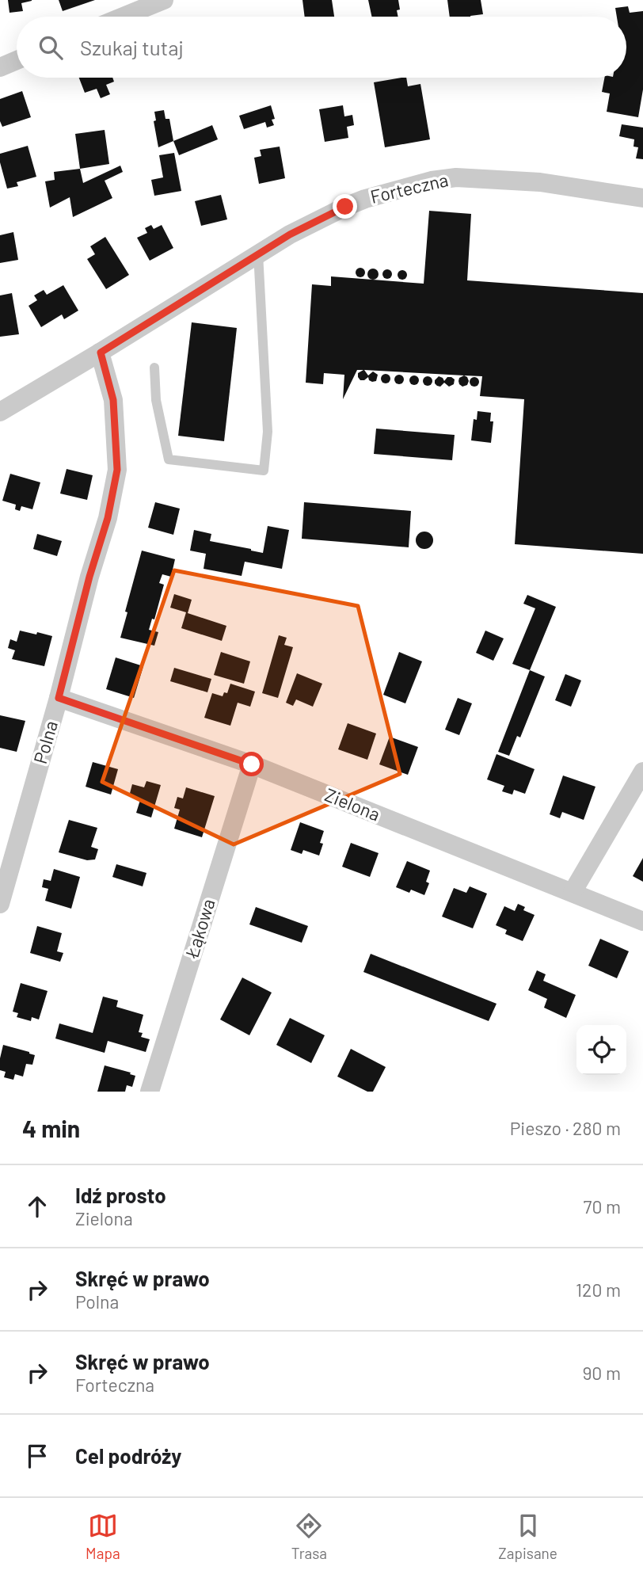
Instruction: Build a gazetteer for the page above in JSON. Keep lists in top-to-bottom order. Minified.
{"streets":{"street":["Forteczna","Polna","Zielona","Łąkowa"]},"crossings":[["Forteczna","Polna"],["Polna","Zielona"],["Zielona","Łąkowa"]],"page":{"search":"Szukaj tutaj","heading":["4 min","Pieszo · 280 m"],"list":[["Idź prosto","Zielona","70 m"],["Skręć w prawo","Polna","120 m"],["Skręć w prawo","Forteczna","90 m"],"Cel podróży"],"nav":["Mapa","Trasa","Zapisane"]}}
